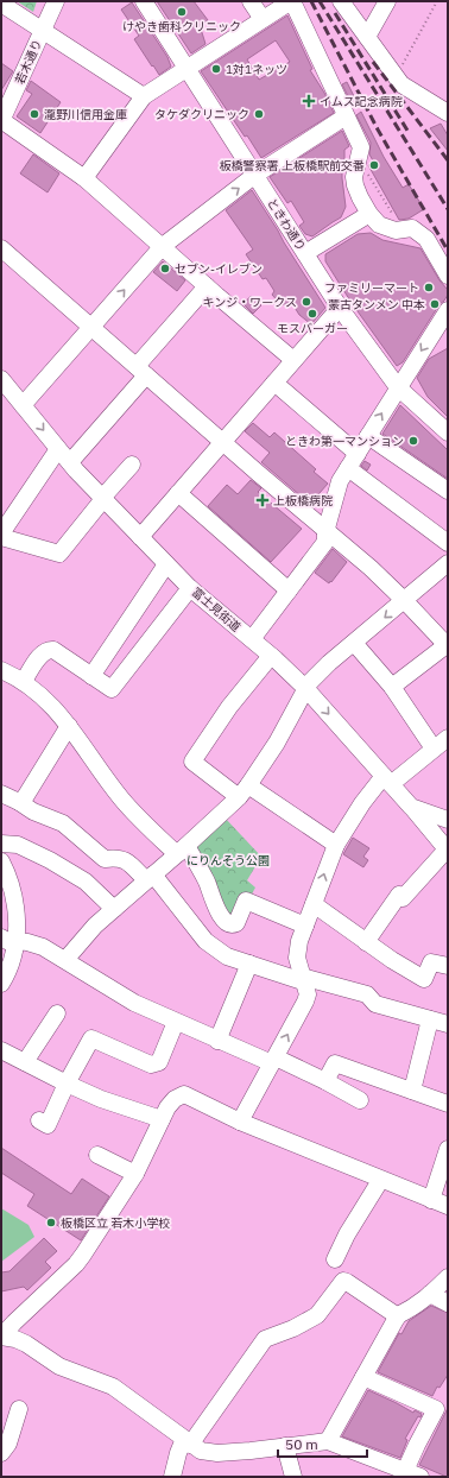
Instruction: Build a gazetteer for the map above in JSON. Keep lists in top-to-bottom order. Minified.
{"streets":{"street":["若木通り","ときわ通り","富士見街道"]},"parks":["にりんそう公園"],"places":{"other":["けやき歯科クリニック","1対1ネッツ","瀧野川信用金庫","タケダクリニック","板橋警察署 上板橋駅前交番","セブン-イレブン","ファミリーマート","キンジ・ワークス","蒙古タンメン 中本","モスバーガー","ときわ第一マンション","板橋区立 若木小学校"],"health":["イムス記念病院","上板橋病院"]},"scale_bar":"50 m"}
